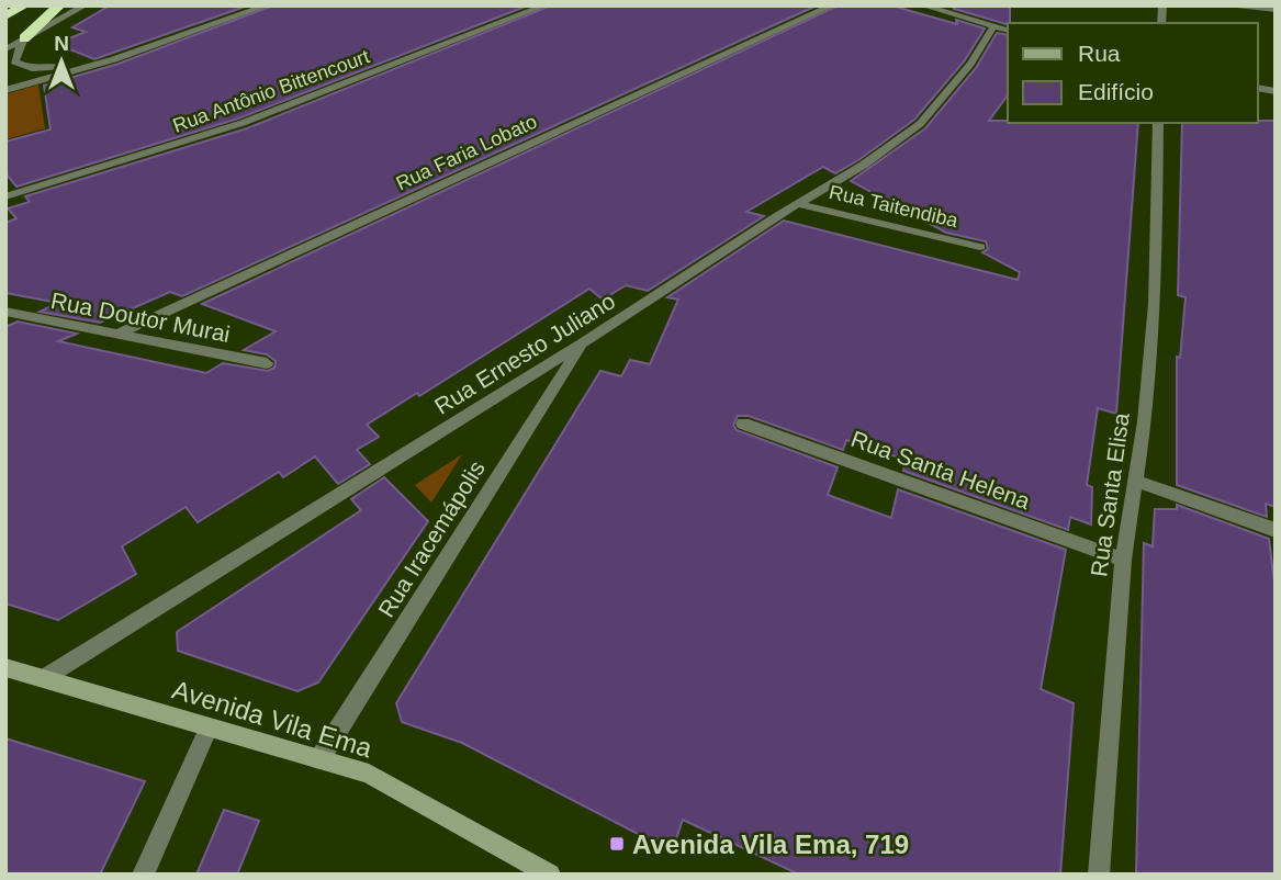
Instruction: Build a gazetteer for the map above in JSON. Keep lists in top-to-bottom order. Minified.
{"streets":{"main road":["Avenida Vila Ema"],"street":["Rua Antônio Bittencourt","Rua Faria Lobato","Rua Taitendiba","Rua Doutor Murai","Rua Ernesto Juliano","Rua Santa Helena","Rua Santa Elisa","Rua Iracemápolis"]},"crossings":[["Rua Faria Lobato","Rua Doutor Murai"],["Rua Taitendiba","Rua Ernesto Juliano"],["Rua Ernesto Juliano","Rua Iracemápolis"],["Rua Ernesto Juliano","Avenida Vila Ema"],["Rua Santa Helena","Rua Santa Elisa"],["Rua Iracemápolis","Avenida Vila Ema"]],"places":{"transit":["Avenida Vila Ema, 719"]},"legend":["Rua","Edifício"],"north":"top"}
